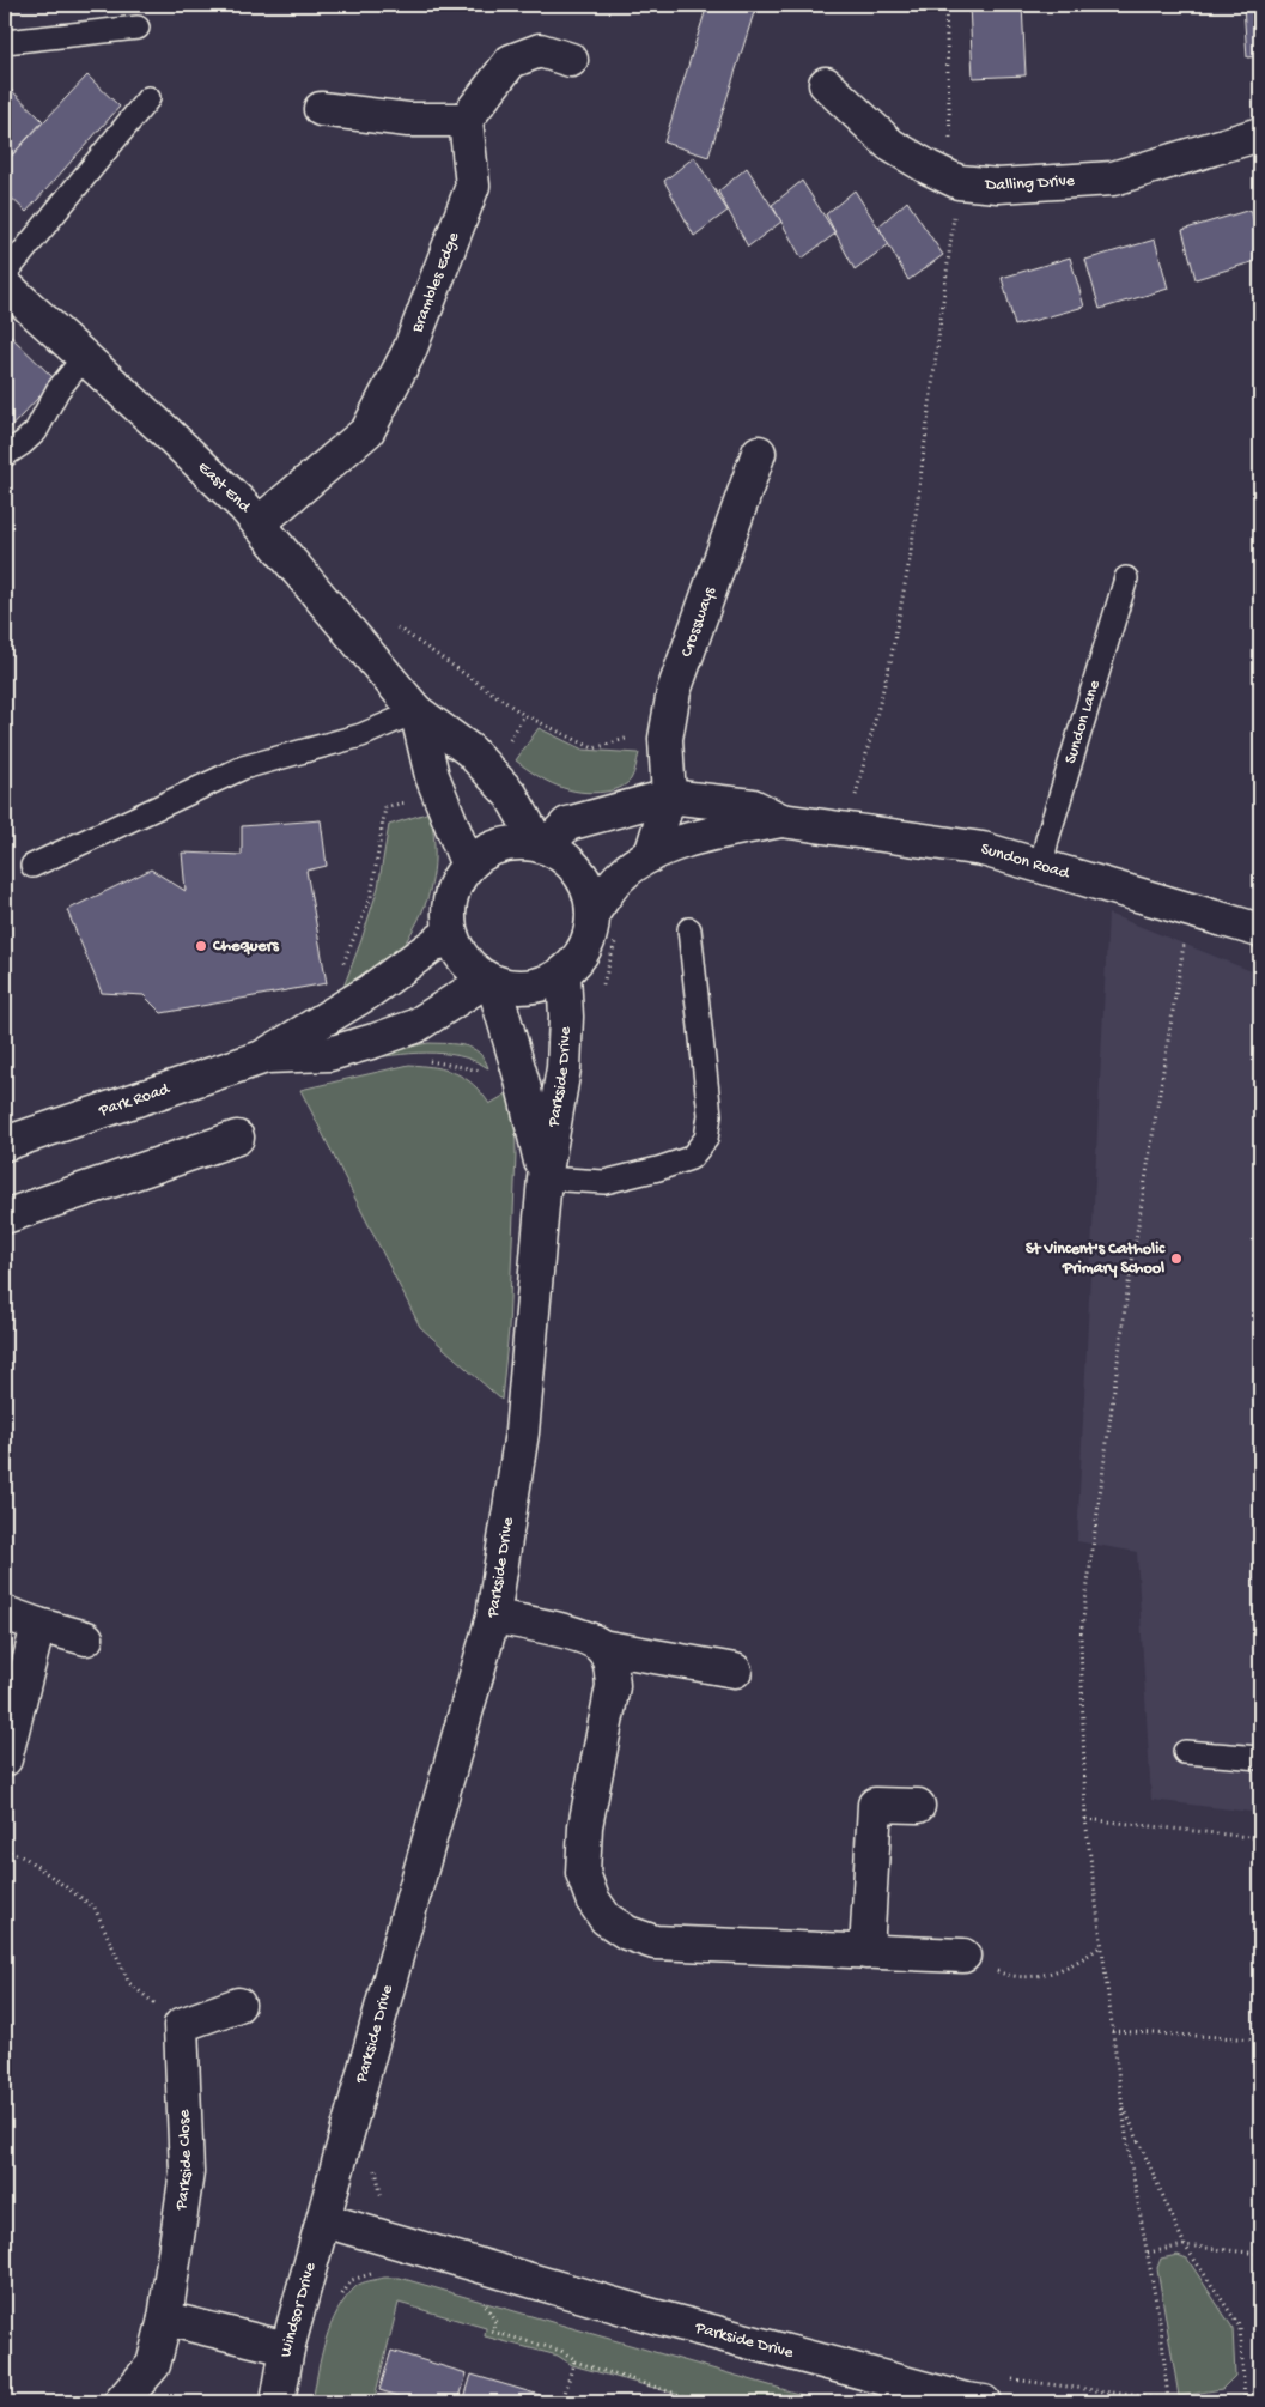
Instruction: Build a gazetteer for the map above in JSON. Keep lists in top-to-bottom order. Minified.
{"streets":{"street":["Dalling Drive","Brambles Edge","East End","Crossways","Sundon Road","Parkside Drive","Park Road","Parkside Close","Windsor Drive"],"lane":["Sundon Lane"]},"crossings":[["Brambles Edge","East End"],["East End","Sundon Road"],["East End","Parkside Drive"],["East End","Park Road"],["Crossways","Sundon Road"],["Sundon Lane","Sundon Road"],["Sundon Road","Parkside Drive"],["Sundon Road","Park Road"],["Parkside Drive","Park Road"],["Parkside Drive","Windsor Drive"]],"places":["Chequers","St Vincent's Catholic Primary School"]}
